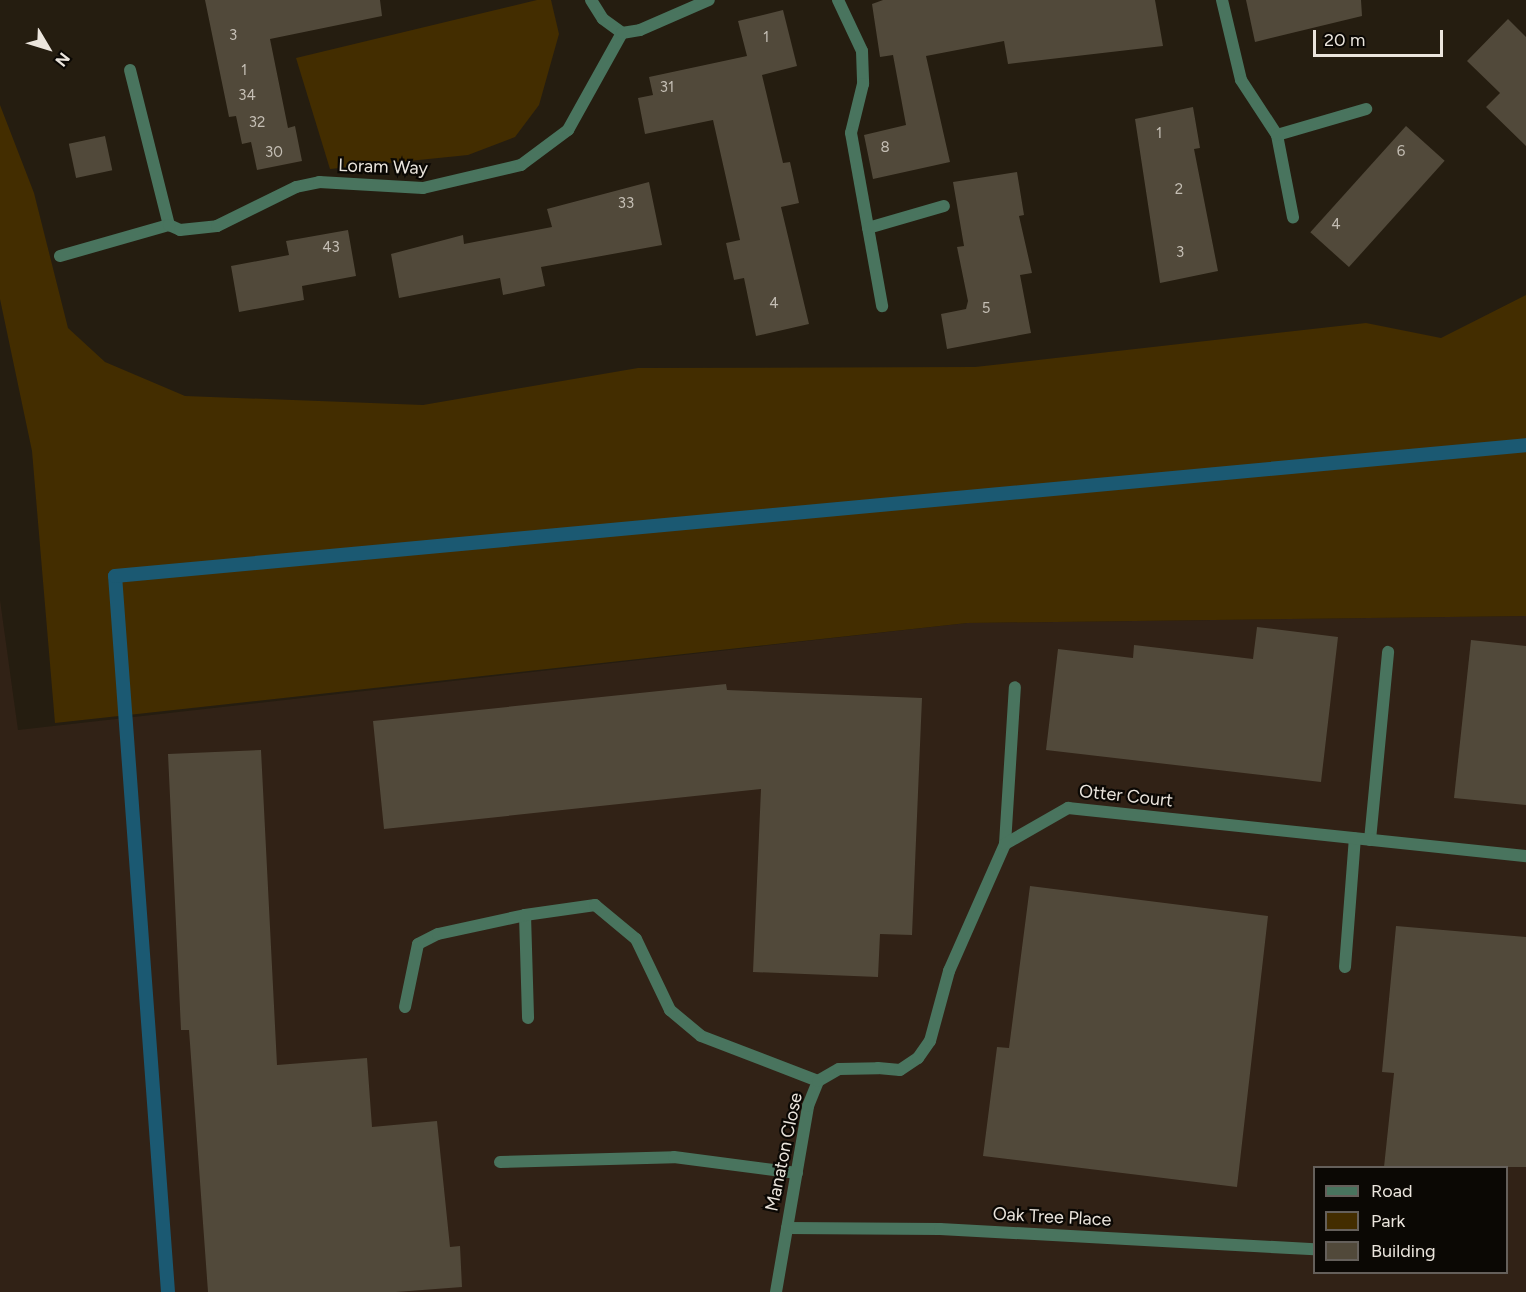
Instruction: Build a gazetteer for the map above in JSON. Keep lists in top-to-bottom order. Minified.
{"streets":{"street":["Loram Way","Otter Court","Manaton Close","Oak Tree Place"]},"crossings":[["Otter Court","Manaton Close"],["Manaton Close","Oak Tree Place"]],"house_numbers":["3","1","1","31","34","32","1","8","6","30","2","33","4","43","3","4","5"],"legend":["Road","Park","Building"],"scale_bar":"20 m","north":"bottom right"}
